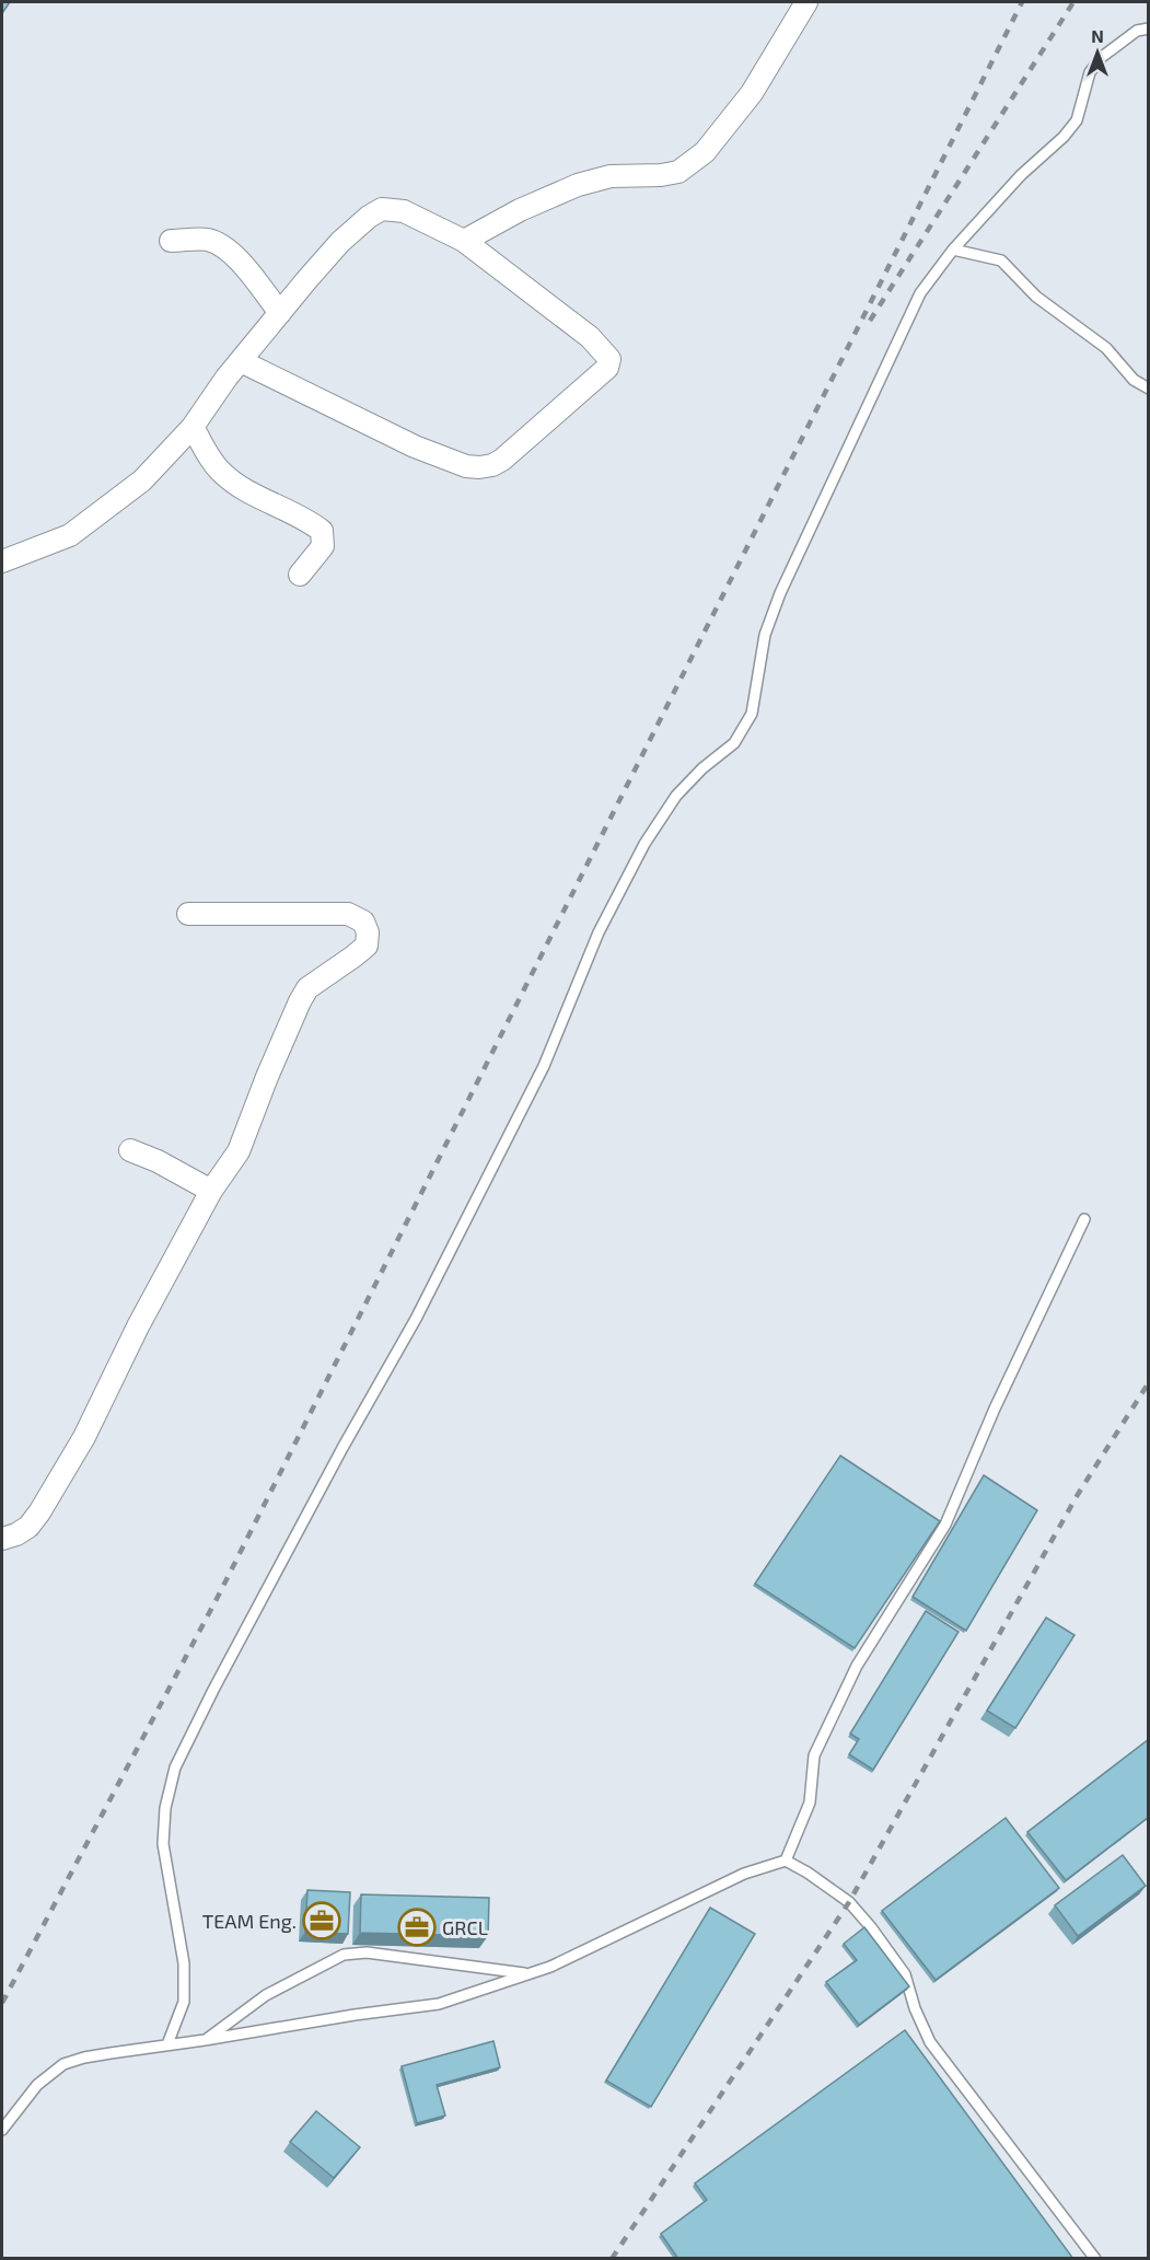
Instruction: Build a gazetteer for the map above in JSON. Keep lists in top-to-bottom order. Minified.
{"places":{"office":["TEAM Eng.","GRCL"]},"north":"top"}
